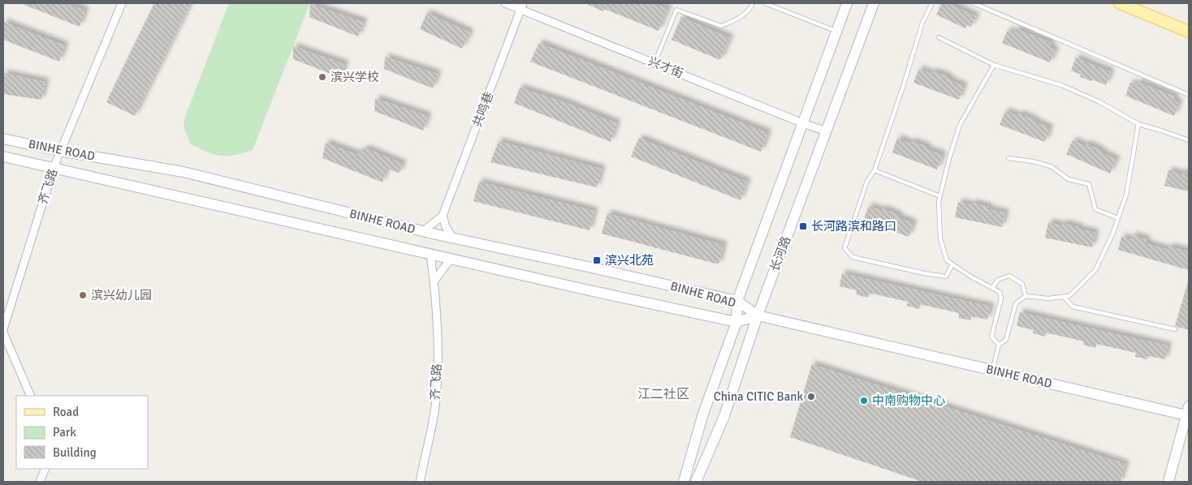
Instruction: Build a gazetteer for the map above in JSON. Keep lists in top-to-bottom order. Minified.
{"streets":{"main road":["BINHE ROAD","长河路"],"street":["兴才街","共鸣巷","齐飞路"]},"crossings":[["兴才街","共鸣巷"],["兴才街","长河路"],["BINHE ROAD","齐飞路"],["BINHE ROAD","长河路"]],"districts":["江二社区"],"places":{"other":["滨兴学校","滨兴幼儿园","China CITIC Bank","中南购物中心"],"transit":["长河路滨和路口","滨兴北苑"]},"legend":["Road","Park","Building"]}
